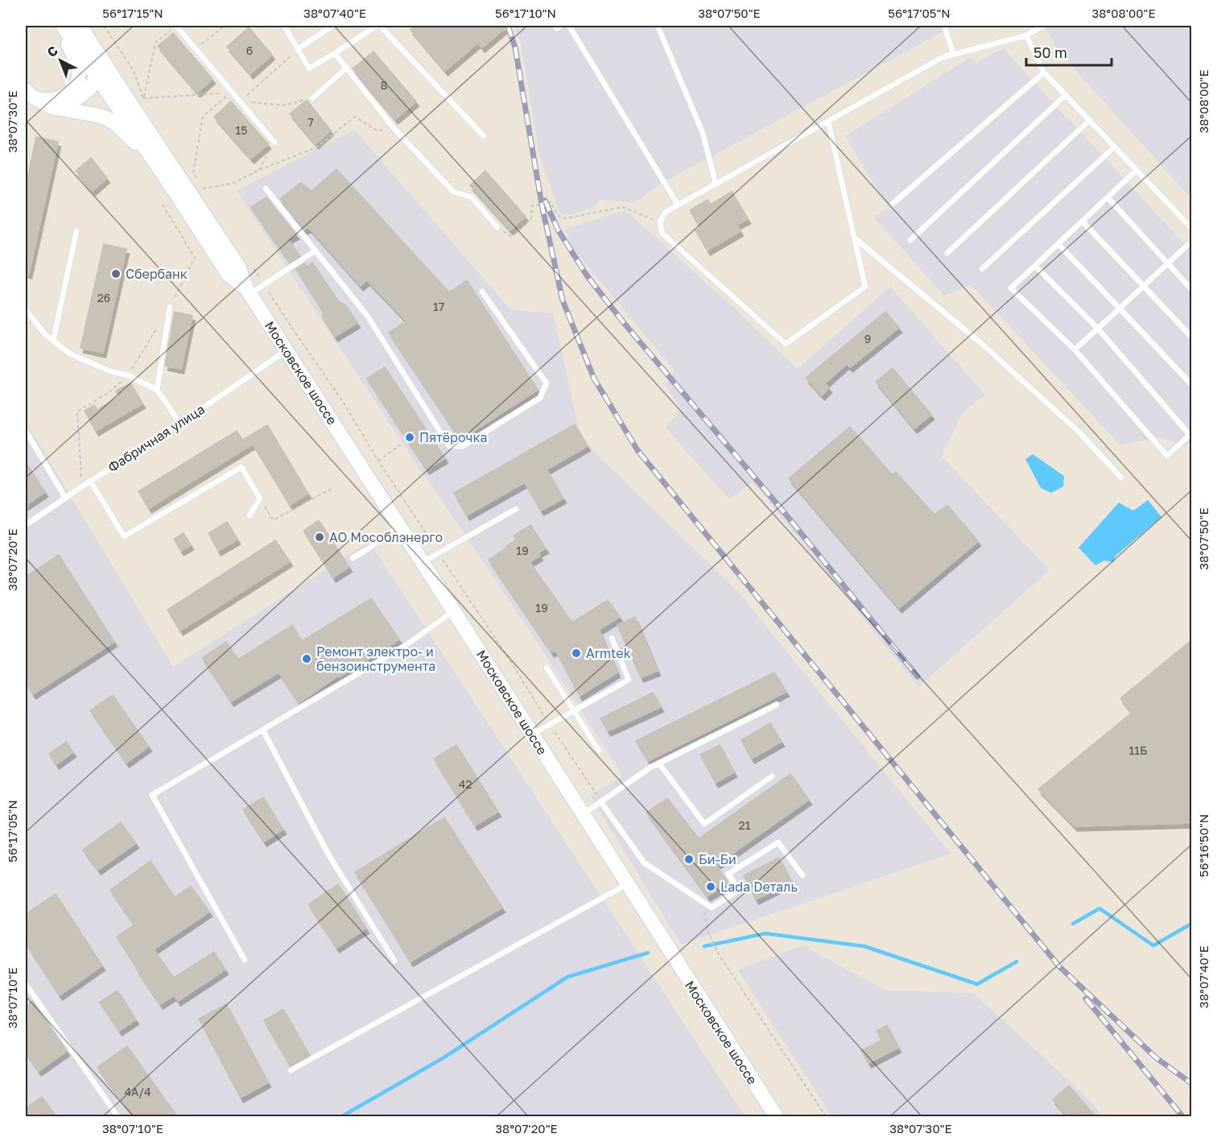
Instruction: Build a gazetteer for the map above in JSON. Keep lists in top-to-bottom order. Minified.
{"streets":{"main road":["Московское шоссе"],"lane":["Фабричная улица"]},"crossings":[["Московское шоссе","Фабричная улица"]],"places":["Сбербанк","Пятёрочка","АО Мособлэнерго","Armtek","Ремонт электро- и бензоинструмента","Би-Би","Lada Dеталь"],"house_numbers":["6","8","7","15","26","17","9","19","19","11Б","42","21","4А/4"],"scale_bar":"50 m","north":"top left","coordinates":["56°17'15\"N","38°07'40\"E","56°17'10\"N","38°07'50\"E","56°17'05\"N","38°08'00\"E","38°07'30\"E","38°07'20\"E","56°16'50\"N","38°07'10\"E"]}
